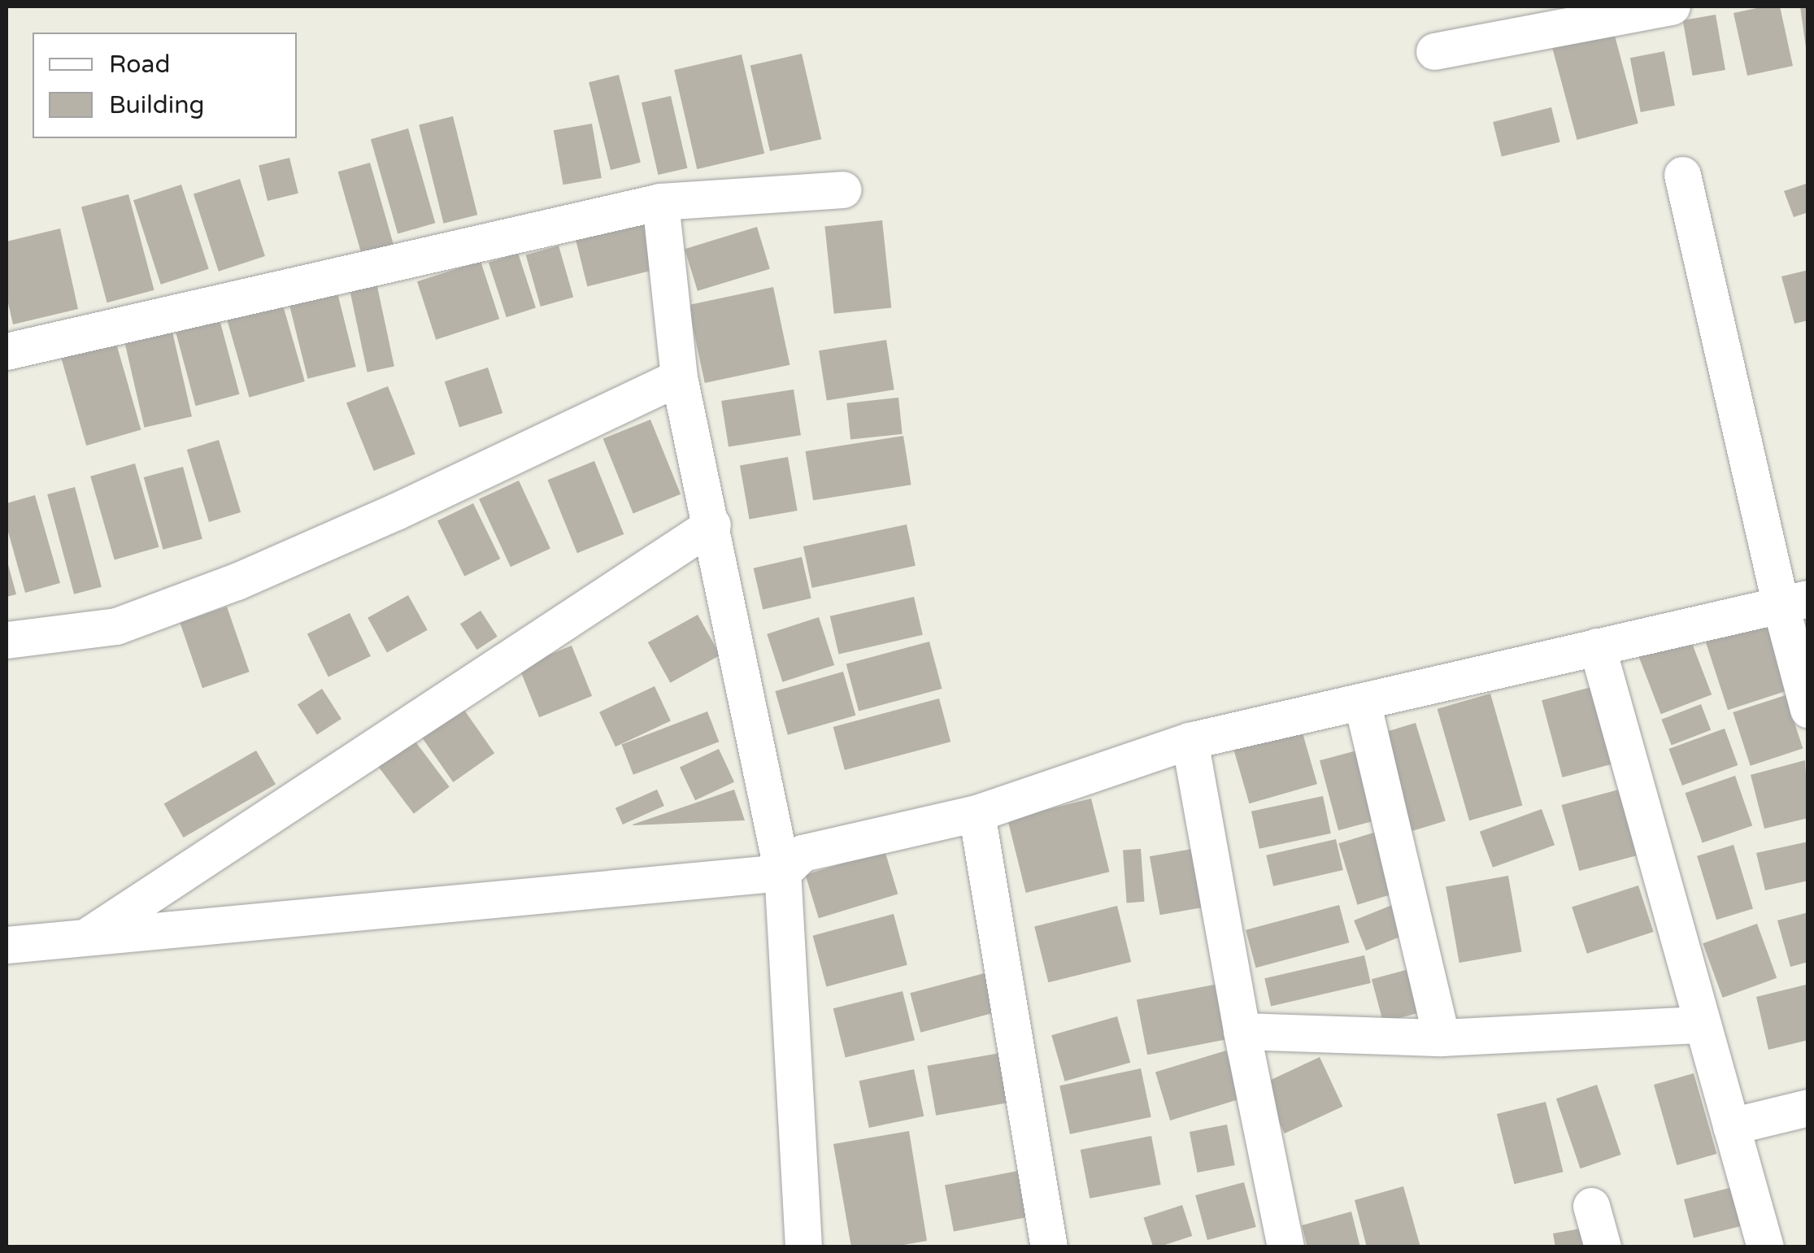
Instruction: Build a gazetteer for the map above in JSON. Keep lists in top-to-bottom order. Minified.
{"legend":["Road","Building"]}
